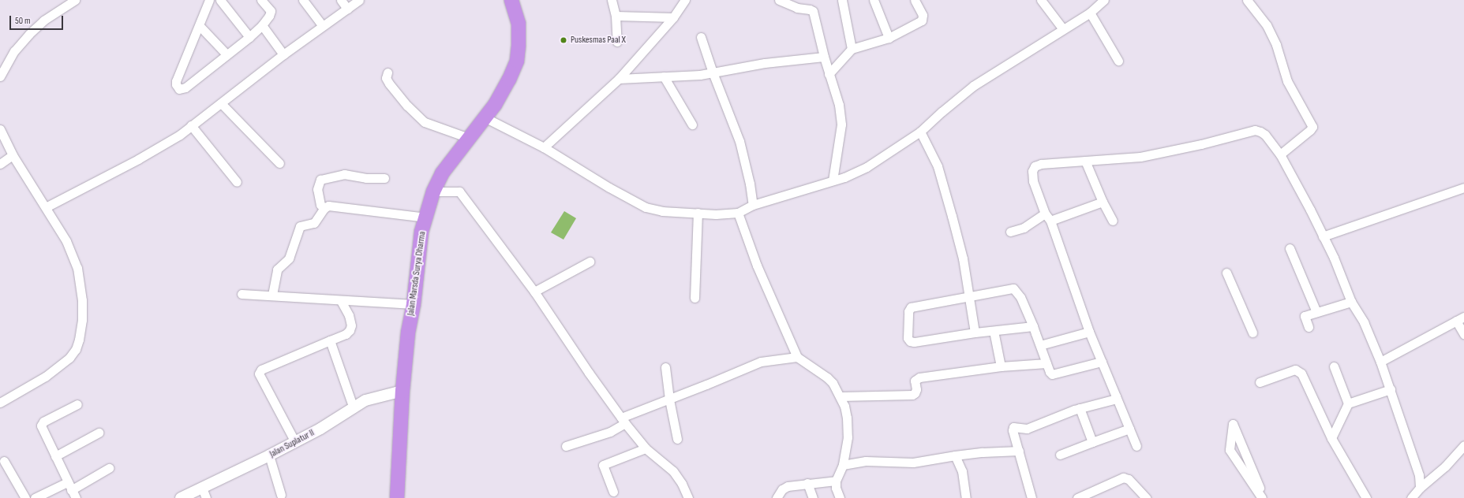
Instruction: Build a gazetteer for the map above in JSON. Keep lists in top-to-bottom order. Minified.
{"streets":{"highway":["Jalan Marsda Surya Dharma"],"street":["Jalan Suplatur II"]},"crossings":[["Jalan Marsda Surya Dharma","Jalan Suplatur II"]],"places":["Puskesmas Paal X"],"scale_bar":"50 m"}
